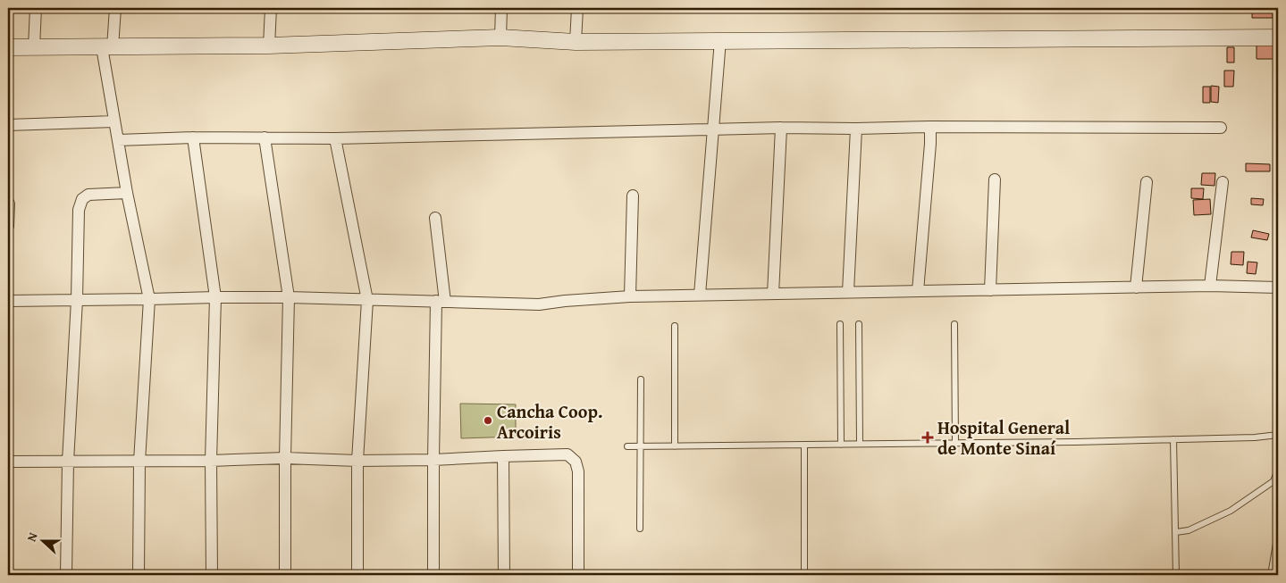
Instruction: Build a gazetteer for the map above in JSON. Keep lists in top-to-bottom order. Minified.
{"places":{"other":["Cancha Coop. Arcoiris"],"health":["Hospital General de Monte Sinaí"]},"north":"left"}
